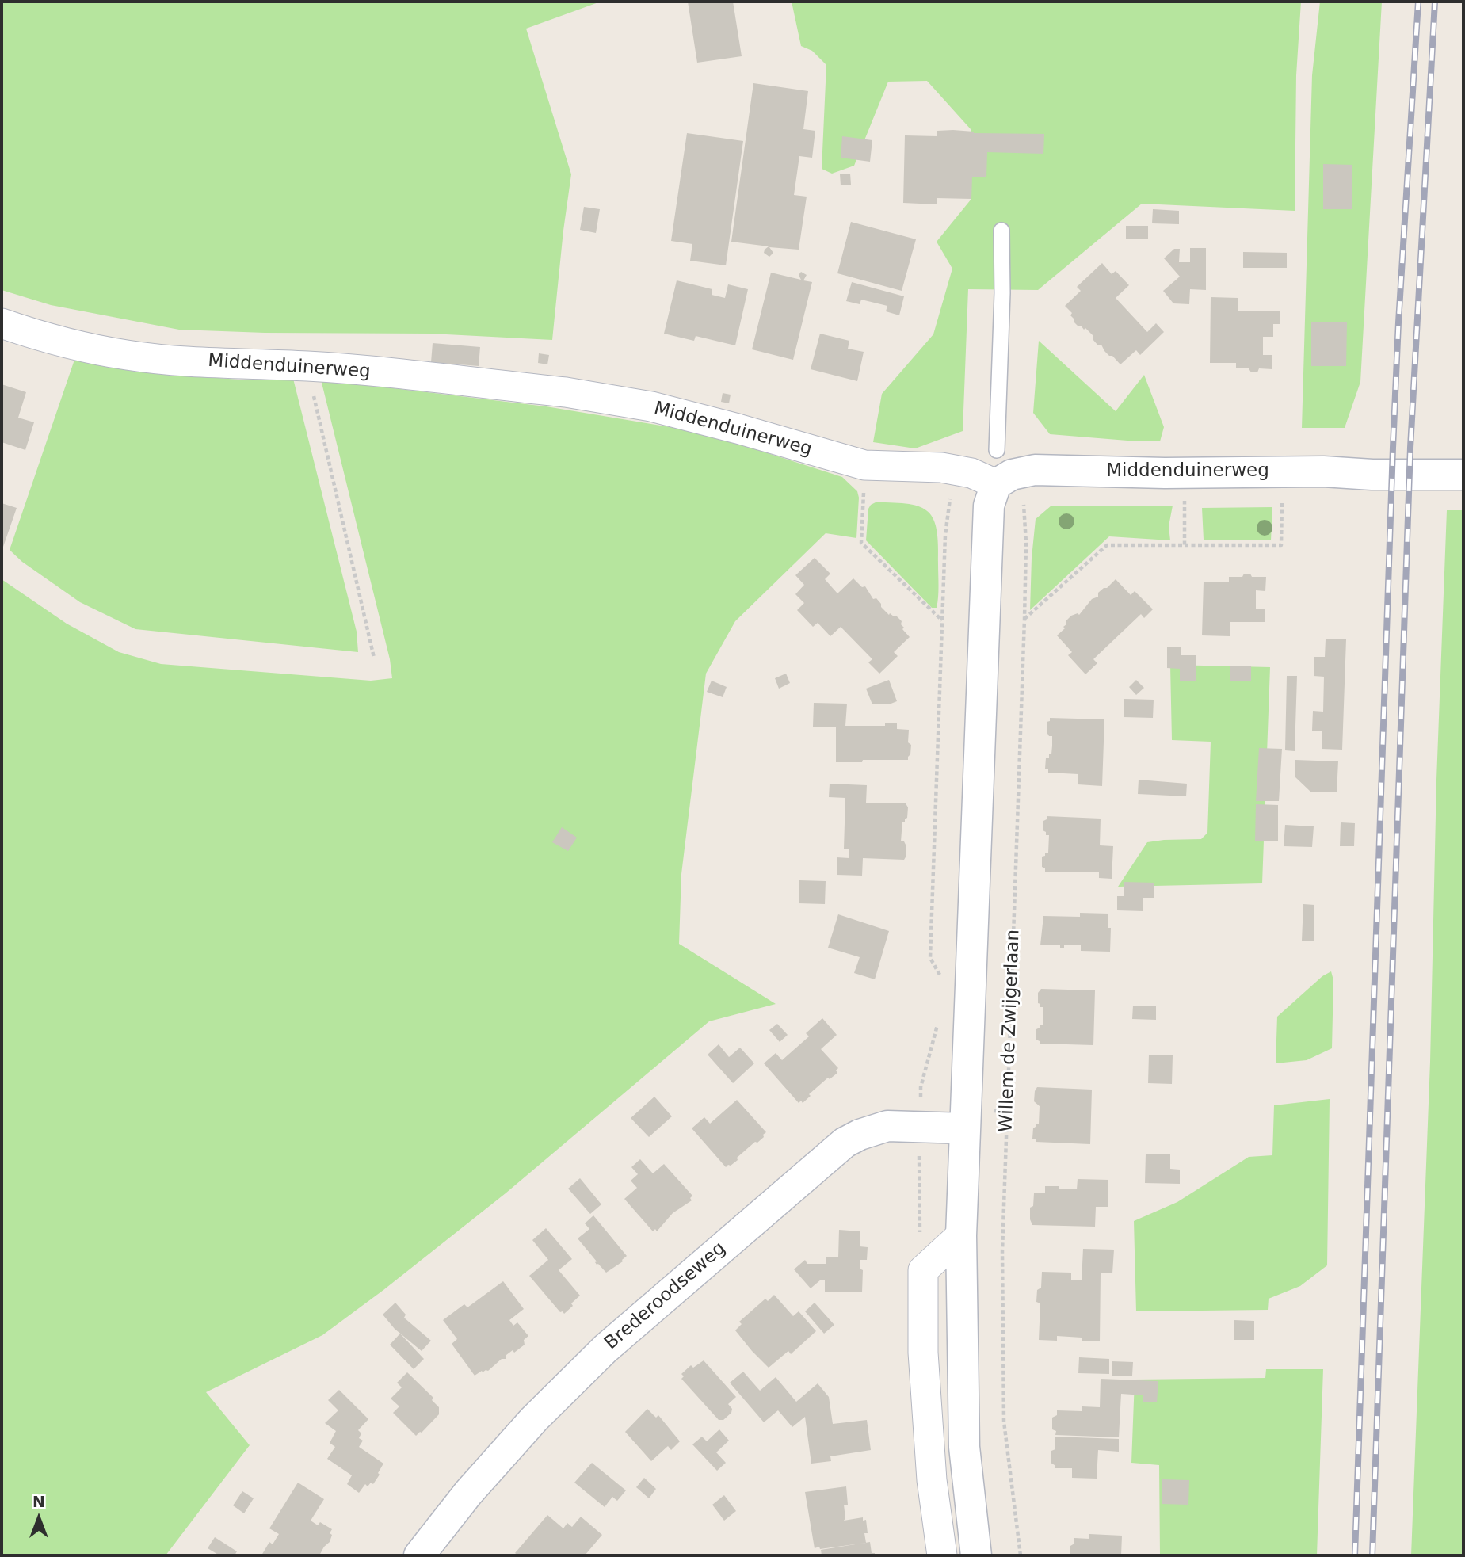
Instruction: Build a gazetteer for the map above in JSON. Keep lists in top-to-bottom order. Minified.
{"streets":{"street":["Middenduinerweg","Brederoodseweg"],"path":["Willem de Zwijgerlaan"]},"north":"top"}
